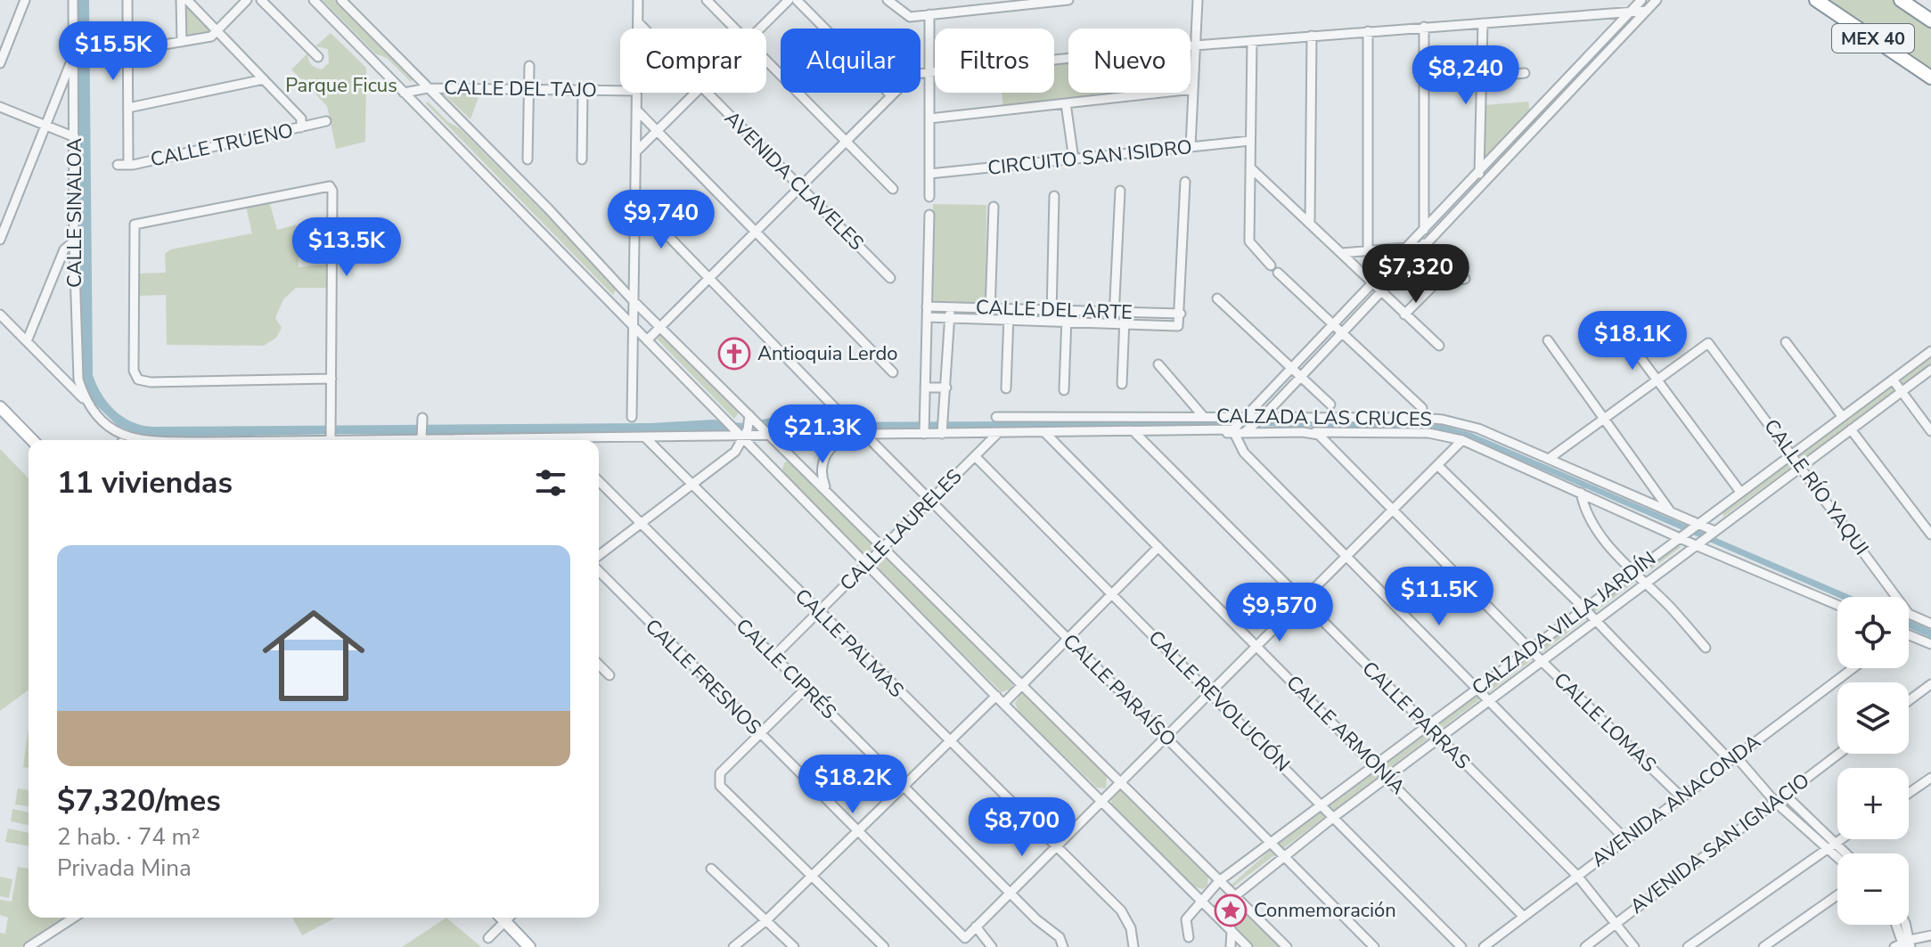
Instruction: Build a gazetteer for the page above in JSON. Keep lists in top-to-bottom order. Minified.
{"streets":{"highway":["MEX 40"],"street":["CALLE DEL TAJO","CALLE TRUENO","CIRCUITO SAN ISIDRO","AVENIDA CLAVELES","CALLE SINALOA","CALLE DEL ARTE","CALZADA LAS CRUCES","CALLE RÍO YAQUI","CALLE LAURELES","CALZADA VILLA JARDÍN","CALLE PALMAS","CALLE CIPRÉS","CALLE FRESNOS","CALLE PARAÍSO","CALLE REVOLUCIÓN","CALLE PARRAS","CALLE LOMAS","CALLE ARMONÍA","AVENIDA ANACONDA","AVENIDA SAN IGNACIO"]},"crossings":[["CALLE SINALOA","CALZADA LAS CRUCES"],["CALZADA LAS CRUCES","CALLE LAURELES"],["CALZADA LAS CRUCES","CALZADA VILLA JARDÍN"],["CALZADA LAS CRUCES","CALLE PALMAS"],["CALZADA LAS CRUCES","CALLE PARAÍSO"],["CALZADA LAS CRUCES","CALLE PARRAS"],["CALZADA LAS CRUCES","CALLE LOMAS"],["CALZADA LAS CRUCES","CALLE ARMONÍA"],["CALLE RÍO YAQUI","CALZADA VILLA JARDÍN"],["CALLE LAURELES","CALLE PALMAS"],["CALLE LAURELES","CALLE CIPRÉS"],["CALLE LAURELES","CALLE PARAÍSO"],["CALLE LAURELES","CALLE REVOLUCIÓN"],["CALZADA VILLA JARDÍN","CALLE PARAÍSO"],["CALZADA VILLA JARDÍN","CALLE REVOLUCIÓN"],["CALZADA VILLA JARDÍN","CALLE PARRAS"],["CALZADA VILLA JARDÍN","CALLE LOMAS"],["CALZADA VILLA JARDÍN","CALLE ARMONÍA"],["CALLE PARRAS","AVENIDA ANACONDA"],["CALLE PARRAS","AVENIDA SAN IGNACIO"],["CALLE LOMAS","AVENIDA ANACONDA"],["CALLE ARMONÍA","AVENIDA ANACONDA"]],"parks":["Parque Ficus"],"places":{"church":["Antioquia Lerdo"],"place":["Conmemoración"]},"page":{"price":["$15.5K","$8,240","$9,740","$13.5K","$7,320","$18.1K","$21.3K","$11.5K","$9,570","$18.2K","$8,700"],"chip":["Comprar","Alquilar","Filtros","Nuevo"],"heading":"11 viviendas","list":[{"name":"$7,320/mes","note":"2 hab. · 74 m² · Privada Mina"}],"map_buttons":["+","−"]}}
